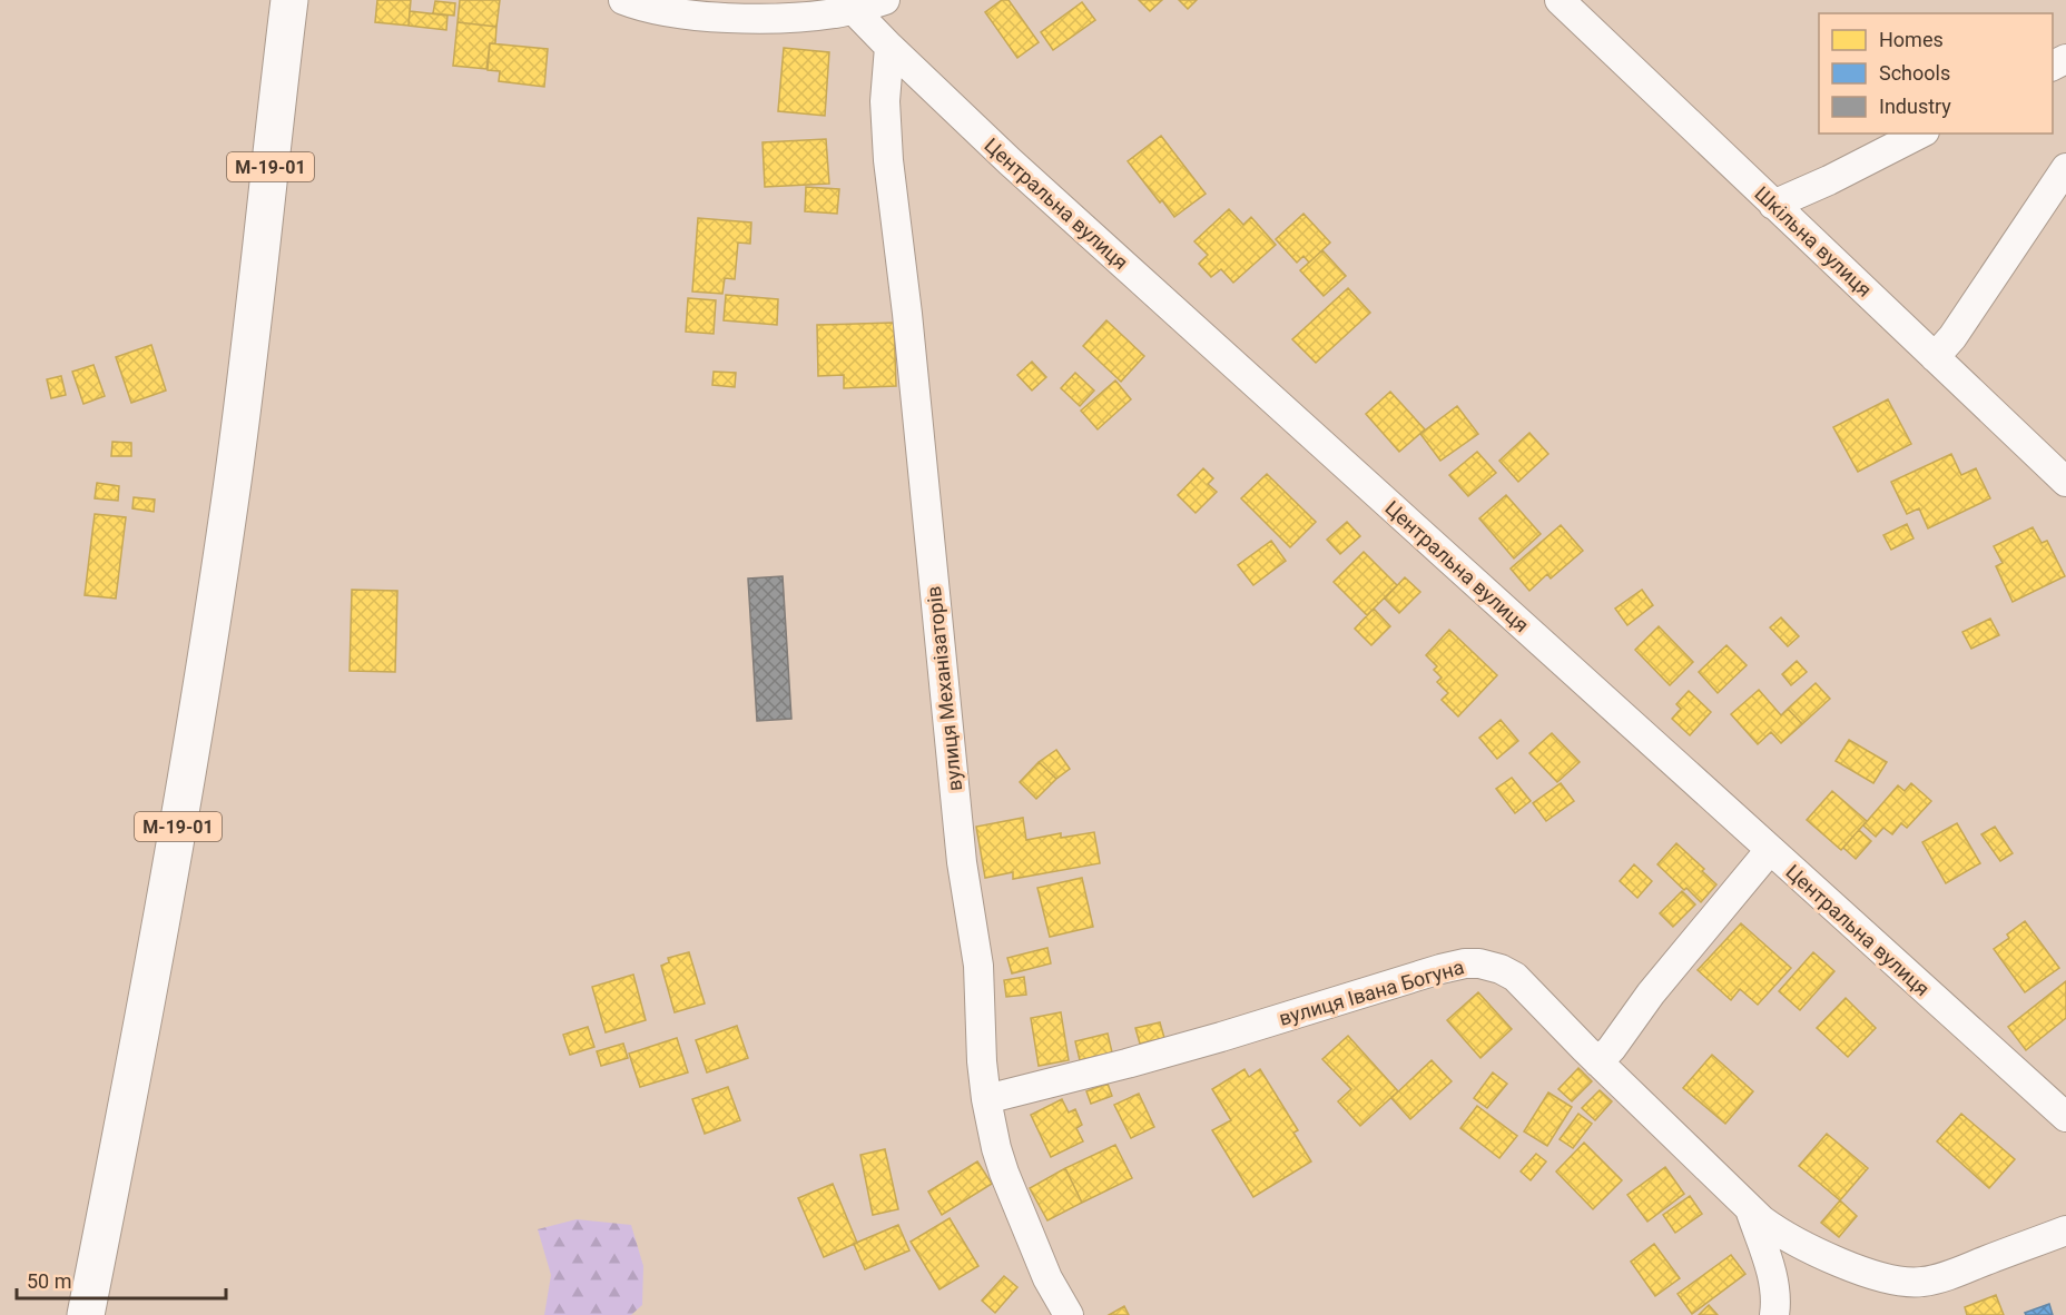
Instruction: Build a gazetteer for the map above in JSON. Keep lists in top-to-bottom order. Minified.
{"streets":{"main road":["М-19-01"],"street":["Центральна вулиця","Шкільна вулиця","вулиця Механізаторів","вулиця Івана Богуна"]},"crossings":[["Центральна вулиця","вулиця Механізаторів"],["вулиця Механізаторів","вулиця Івана Богуна"]],"legend":["Homes","Schools","Industry"],"scale_bar":"50 m"}
